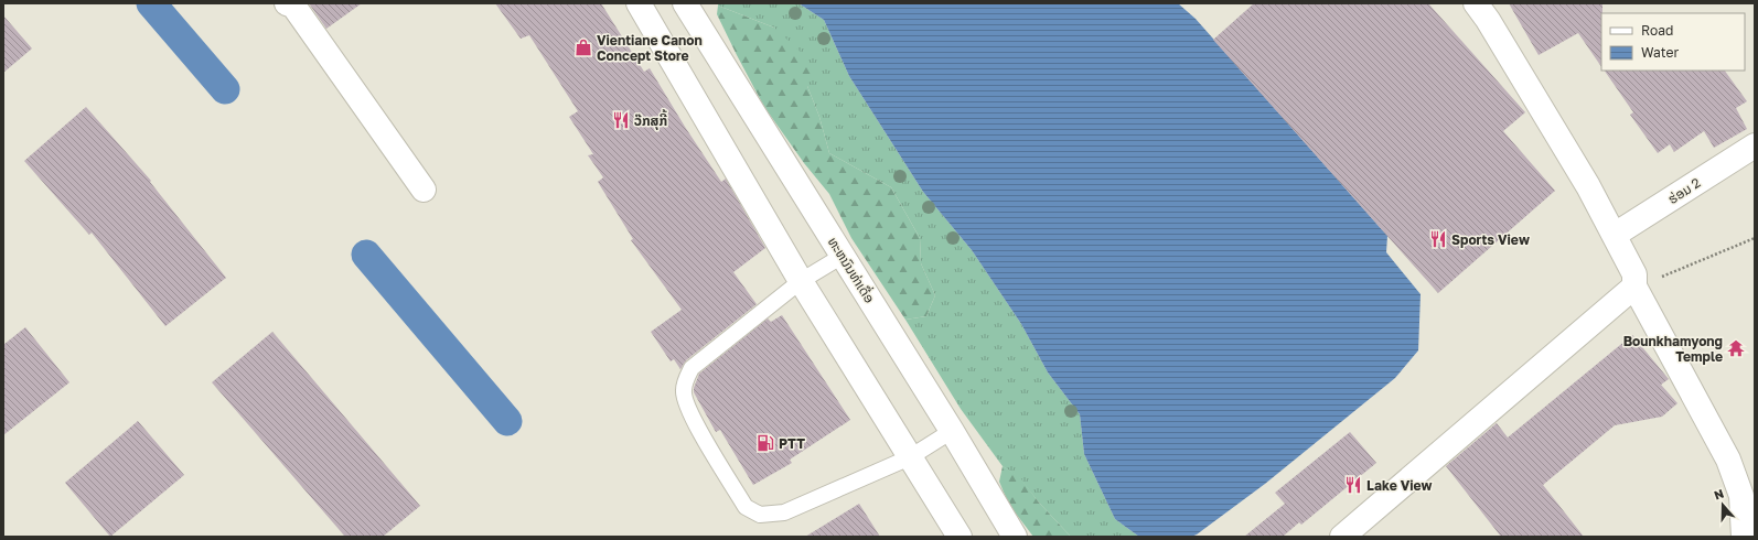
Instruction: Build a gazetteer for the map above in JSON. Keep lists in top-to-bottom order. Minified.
{"streets":{"street":["ຮ່ອມ 2","ທະຫນົນທ່າເດື່ອ"]},"places":{"shop":["Vientiane Canon Concept Store"],"restaurant":["ວ໊ກສຸກີ້","Sports View","Lake View"],"temple":["Bounkhamyong Temple"],"fuel station":["PTT"]},"legend":["Road","Water"],"north":"top"}
